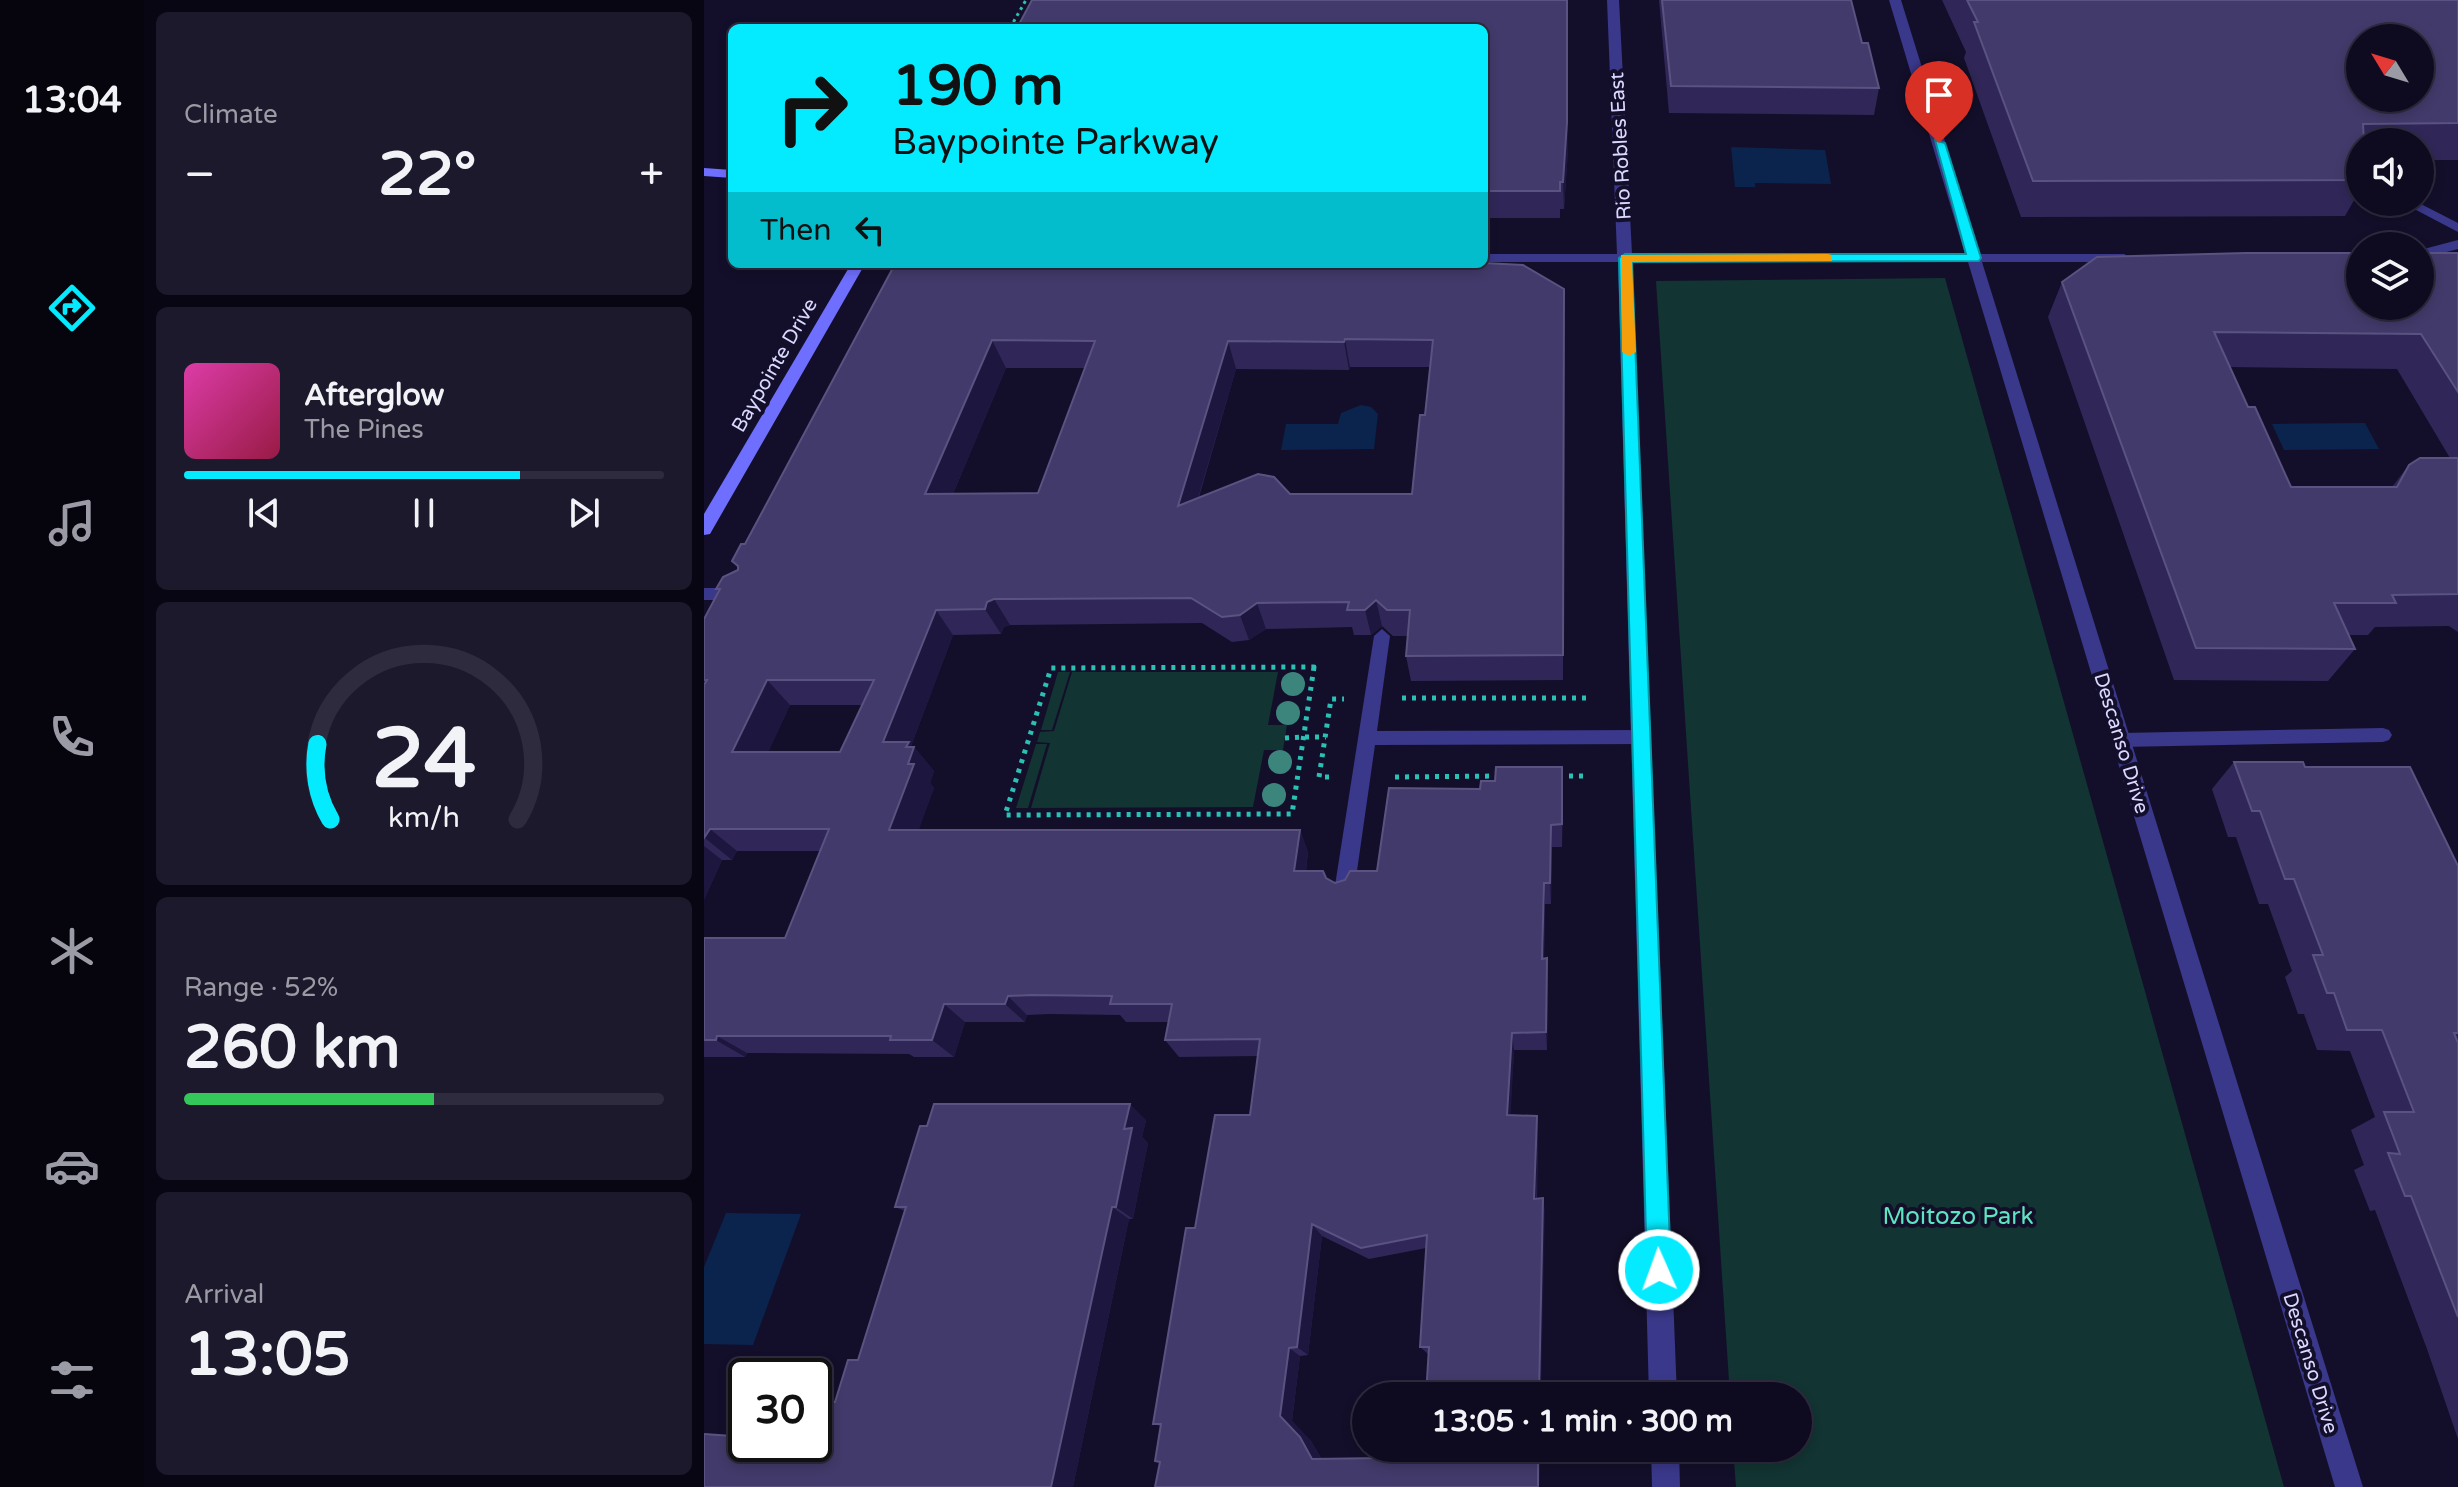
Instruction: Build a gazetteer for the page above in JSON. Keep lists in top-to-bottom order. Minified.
{"streets":{"street":["Rio Robles East","Baypointe Drive","Descanso Drive"]},"parks":["Moitozo Park"],"north":"top left","page":{"tabs":"13:04","tile":["Climate",["Range · 52%","260 km"],["Arrival","13:05"]],"turn":["190 m","Baypointe Parkway"],"heat":["−","22°","+"],"then":"Then","song":["Afterglow","The Pines"],"limit":"30","trip":"13:05 · 1 min · 300 m","gauge":["24","km/h"]}}
